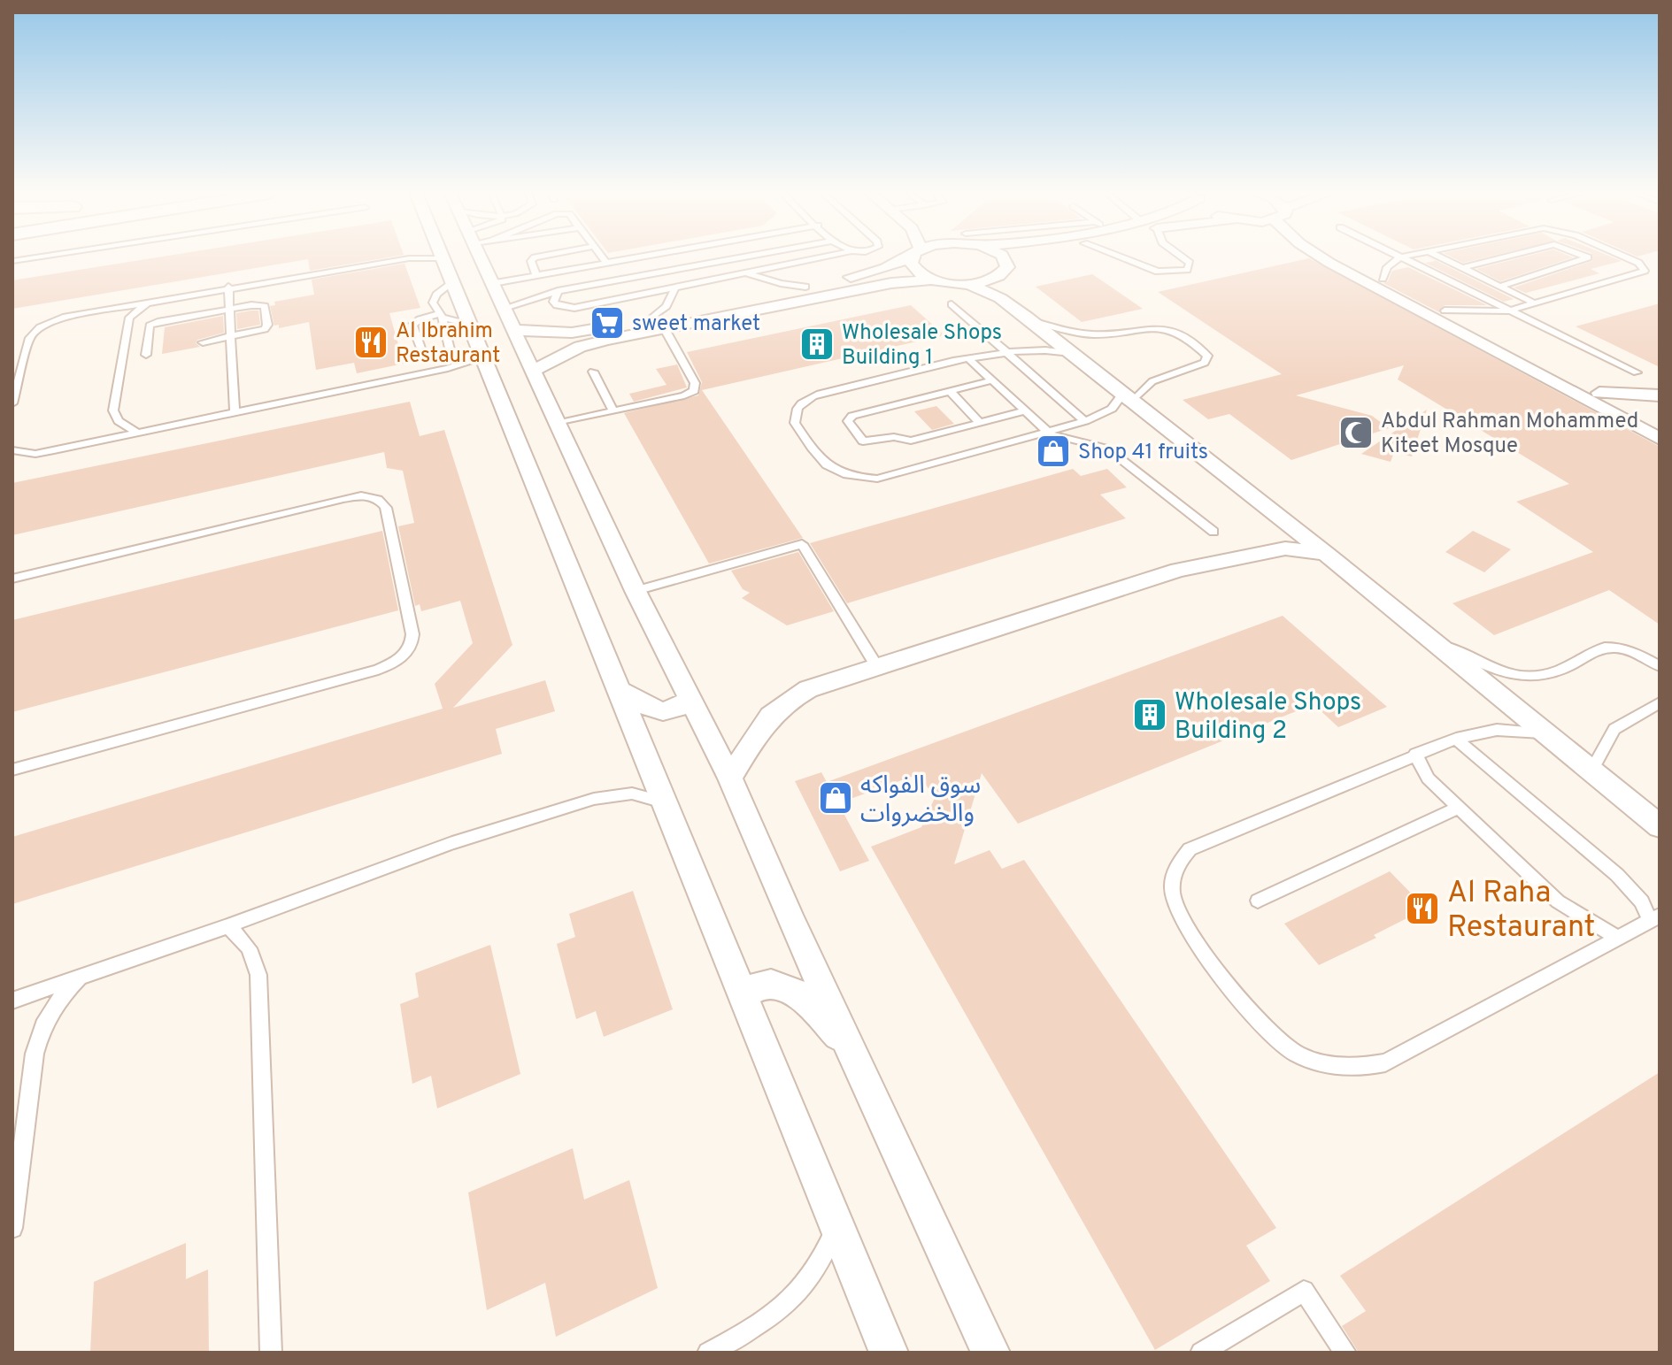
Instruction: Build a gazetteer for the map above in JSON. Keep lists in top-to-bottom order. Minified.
{"places":{"supermarket":["sweet market"],"restaurant":["Al Ibrahim Restaurant","Al Raha Restaurant"],"building":["Wholesale Shops Building 1","Wholesale Shops Building 2"],"mosque":["Abdul Rahman Mohammed Kiteet Mosque"],"shop":["Shop 41 fruits","سوق الفواكه والخضروات"]}}
